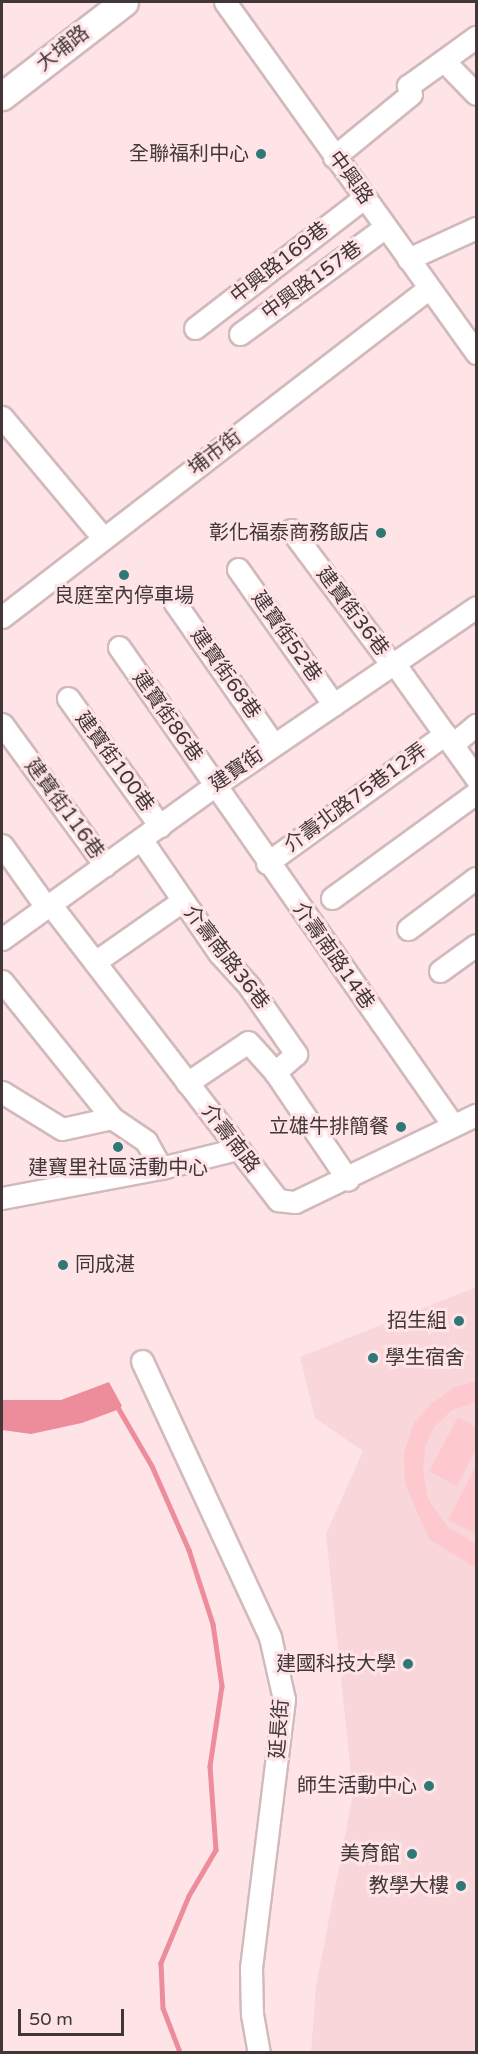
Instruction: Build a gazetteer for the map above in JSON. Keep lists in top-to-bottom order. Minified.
{"streets":{"main road":["大埔路"],"street":["中興路","中興路169巷","中興路157巷","埔市街","建寶街36巷","建寶街52巷","建寶街68巷","建寶街86巷","建寶街100巷","建寶街","介壽北路75巷12弄","建寶街116巷","介壽南路14巷","介壽南路36巷","介壽南路","延長街"]},"crossings":[["中興路","中興路169巷"],["中興路","中興路157巷"],["中興路","埔市街"],["建寶街36巷","建寶街"],["建寶街36巷","介壽北路75巷12弄"],["建寶街52巷","建寶街"],["建寶街68巷","建寶街"],["建寶街86巷","建寶街"],["建寶街86巷","介壽南路14巷"],["建寶街100巷","建寶街"],["建寶街","建寶街116巷"],["建寶街","介壽南路14巷"],["建寶街","介壽南路36巷"],["建寶街","介壽南路"],["介壽北路75巷12弄","介壽南路14巷"],["介壽南路14巷","介壽南路"],["介壽南路36巷","介壽南路"]],"places":["全聯福利中心","彰化福泰商務飯店","良庭室內停車場","立雄牛排簡餐","建寶里社區活動中心","同成湛","招生組","學生宿舍","建國科技大學","師生活動中心","美育館","教學大樓"],"scale_bar":"50 m"}
